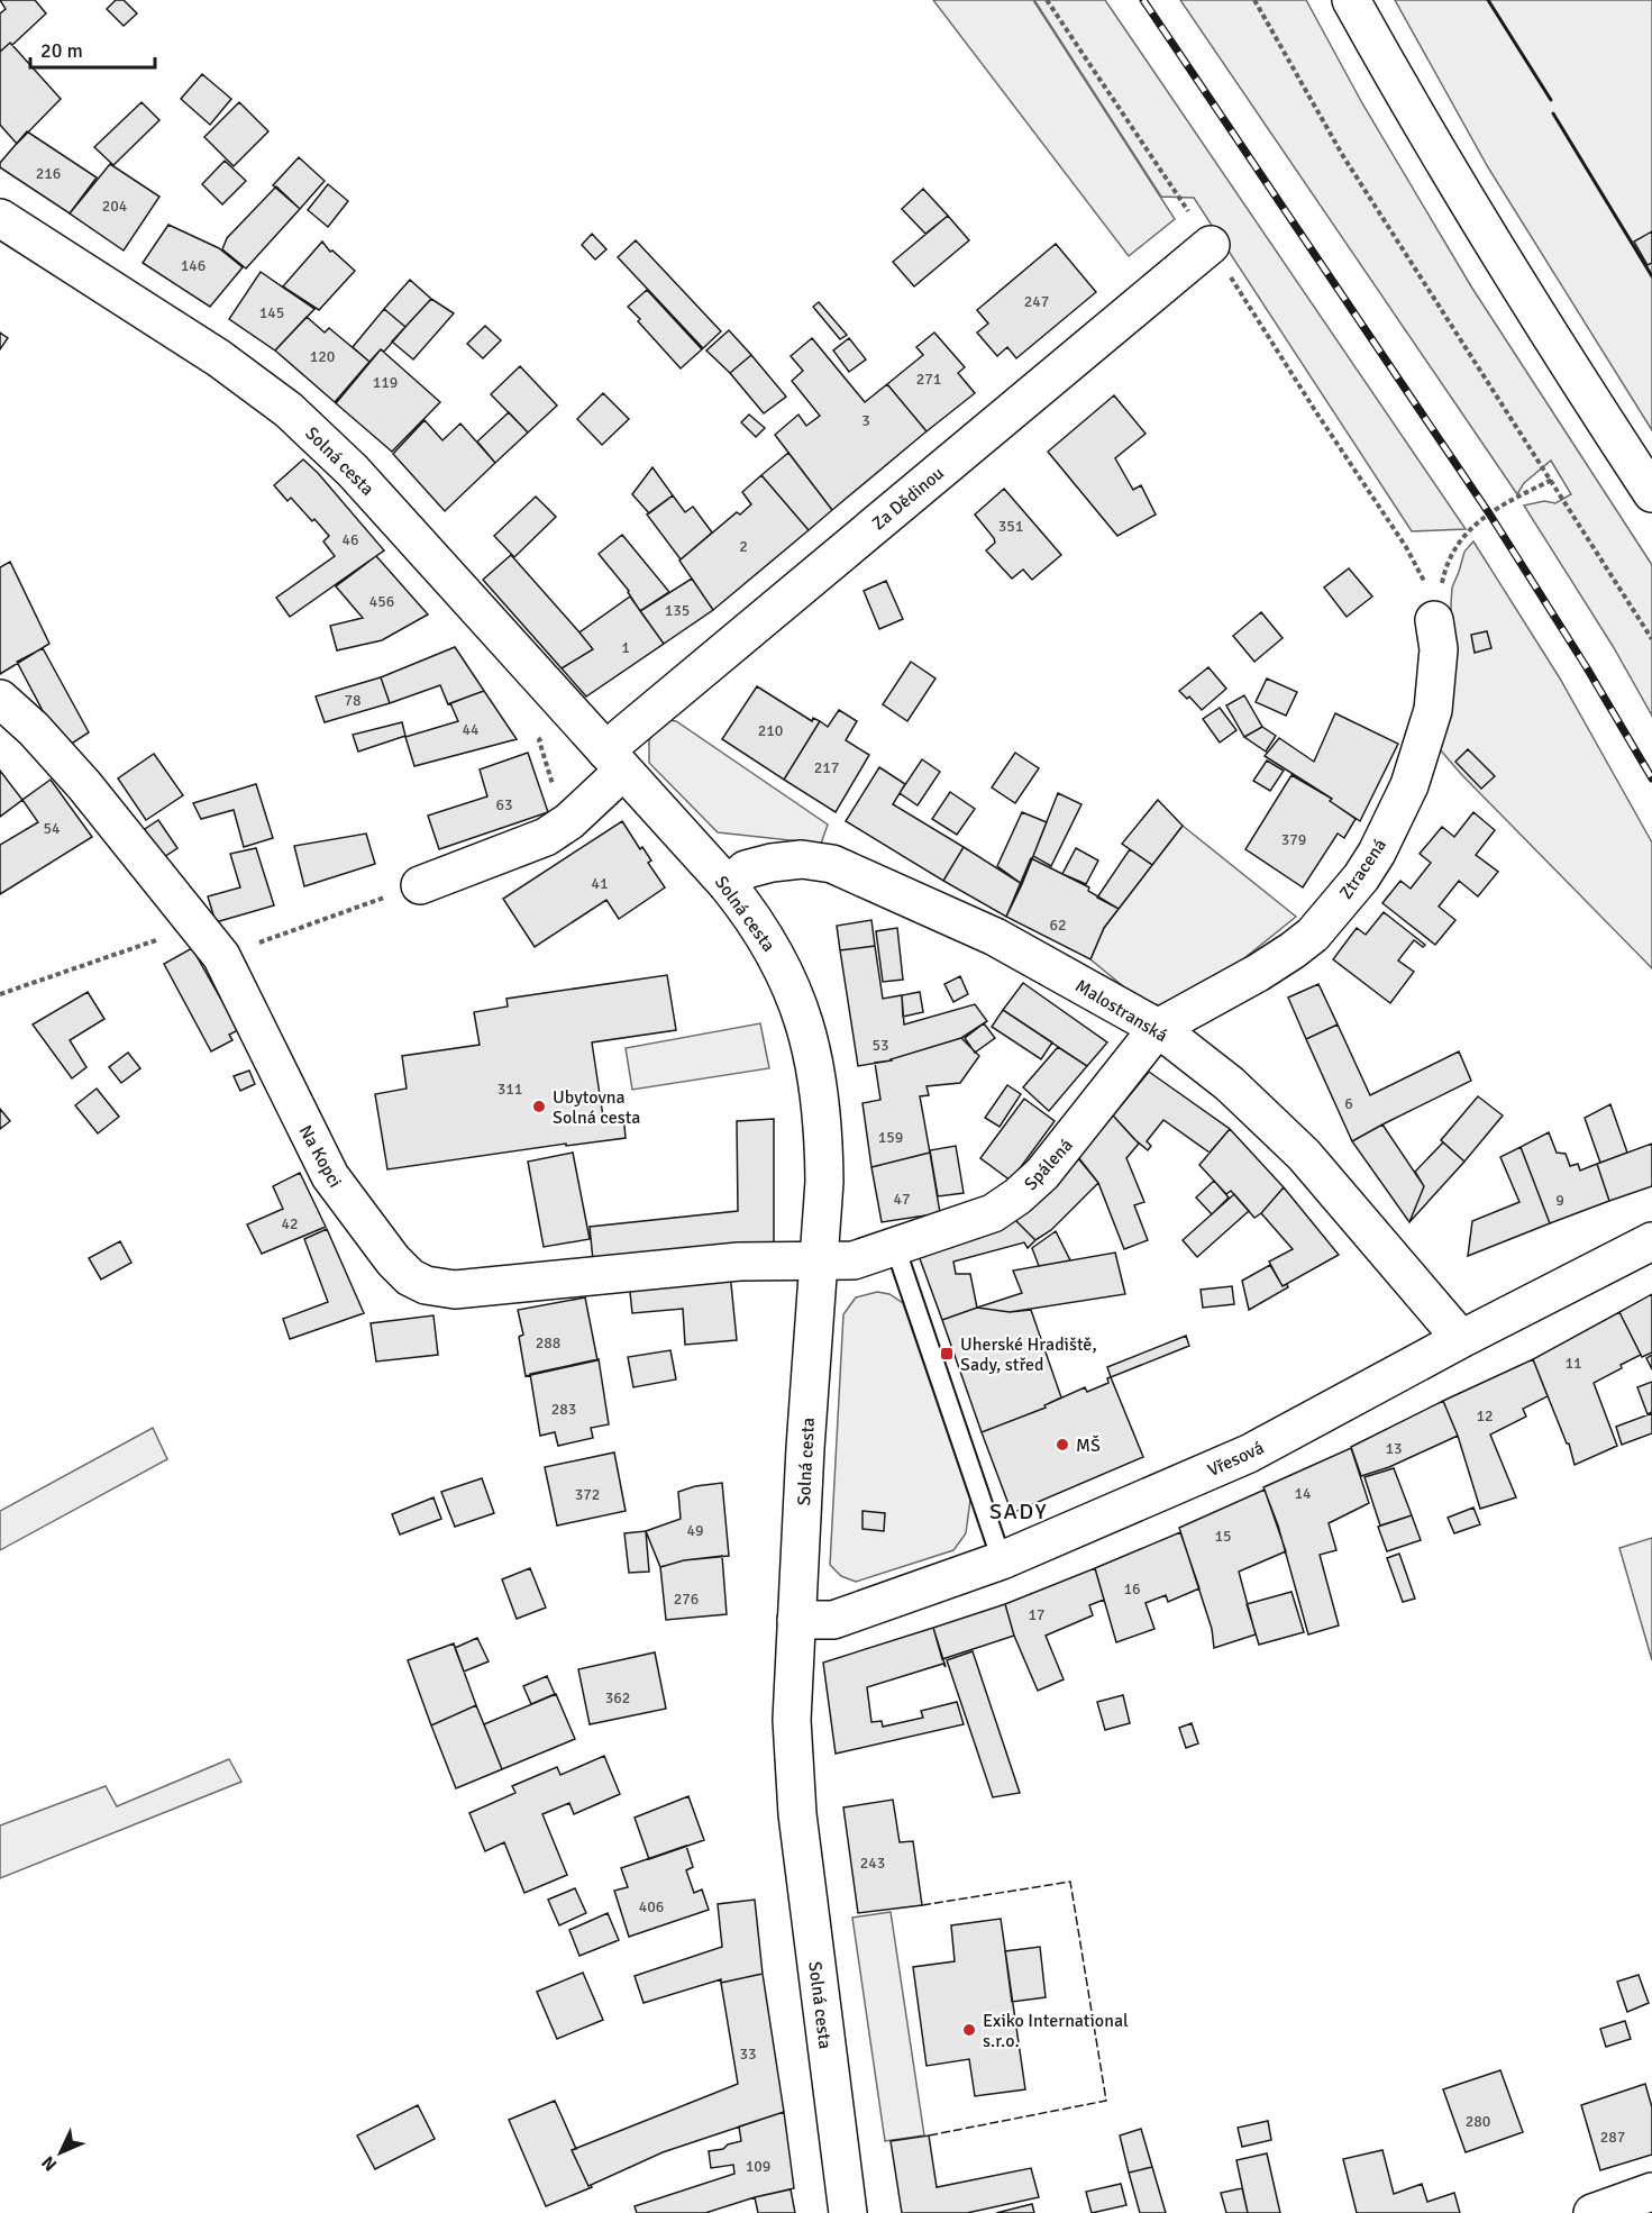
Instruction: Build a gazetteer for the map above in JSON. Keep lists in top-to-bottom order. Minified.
{"streets":{"street":["Solná cesta","Za Dědinou","Ztracená","Malostranská","Na Kopci","Spálená","Vřesová"]},"crossings":[["Solná cesta","Za Dědinou"],["Solná cesta","Malostranská"],["Solná cesta","Na Kopci"],["Solná cesta","Spálená"],["Solná cesta","Vřesová"],["Ztracená","Malostranská"],["Ztracená","Spálená"],["Malostranská","Spálená"],["Malostranská","Vřesová"],["Na Kopci","Spálená"]],"districts":["SADY"],"places":{"other":["Ubytovna Solná cesta","MŠ","Exiko International s.r.o."],"transit":["Uherské Hradiště, Sady, střed"]},"house_numbers":["216","204","146","247","145","120","271","119","3","351","46","2","456","135","1","78","44","210","217","63","54","379","41","62","53","311","6","159","47","9","42","288","11","283","12","13","14","372","49","15","16","276","17","362","243","406","33","280","287","109"],"scale_bar":"20 m","north":"bottom left"}
